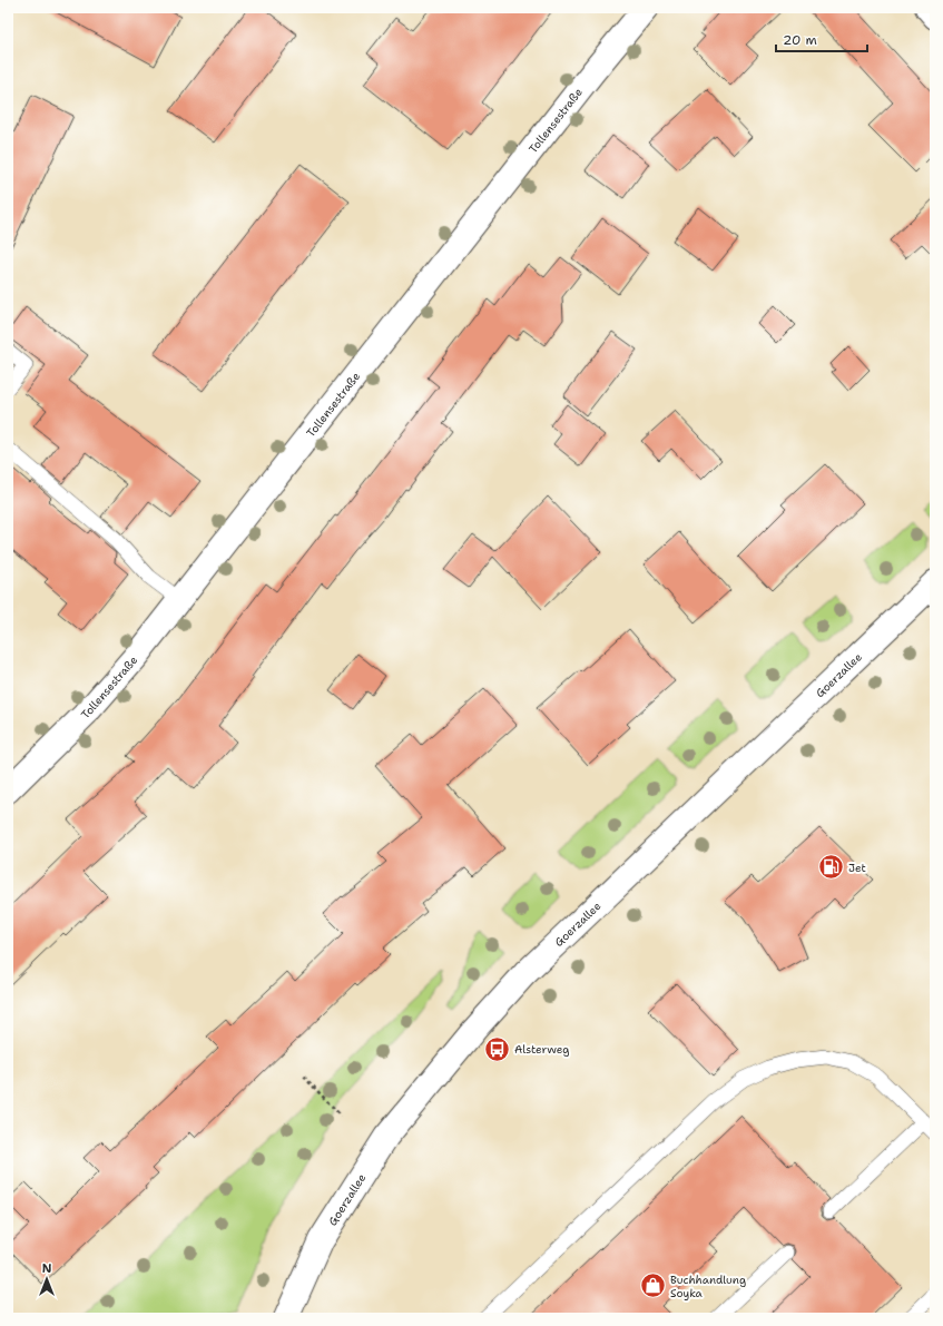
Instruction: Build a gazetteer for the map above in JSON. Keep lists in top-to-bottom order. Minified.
{"streets":{"street":["Tollensestraße","Goerzallee"]},"places":{"fuel station":["Jet"],"bus stop":["Alsterweg"],"shop":["Buchhandlung Soyka"]},"scale_bar":"20 m","north":"top"}
